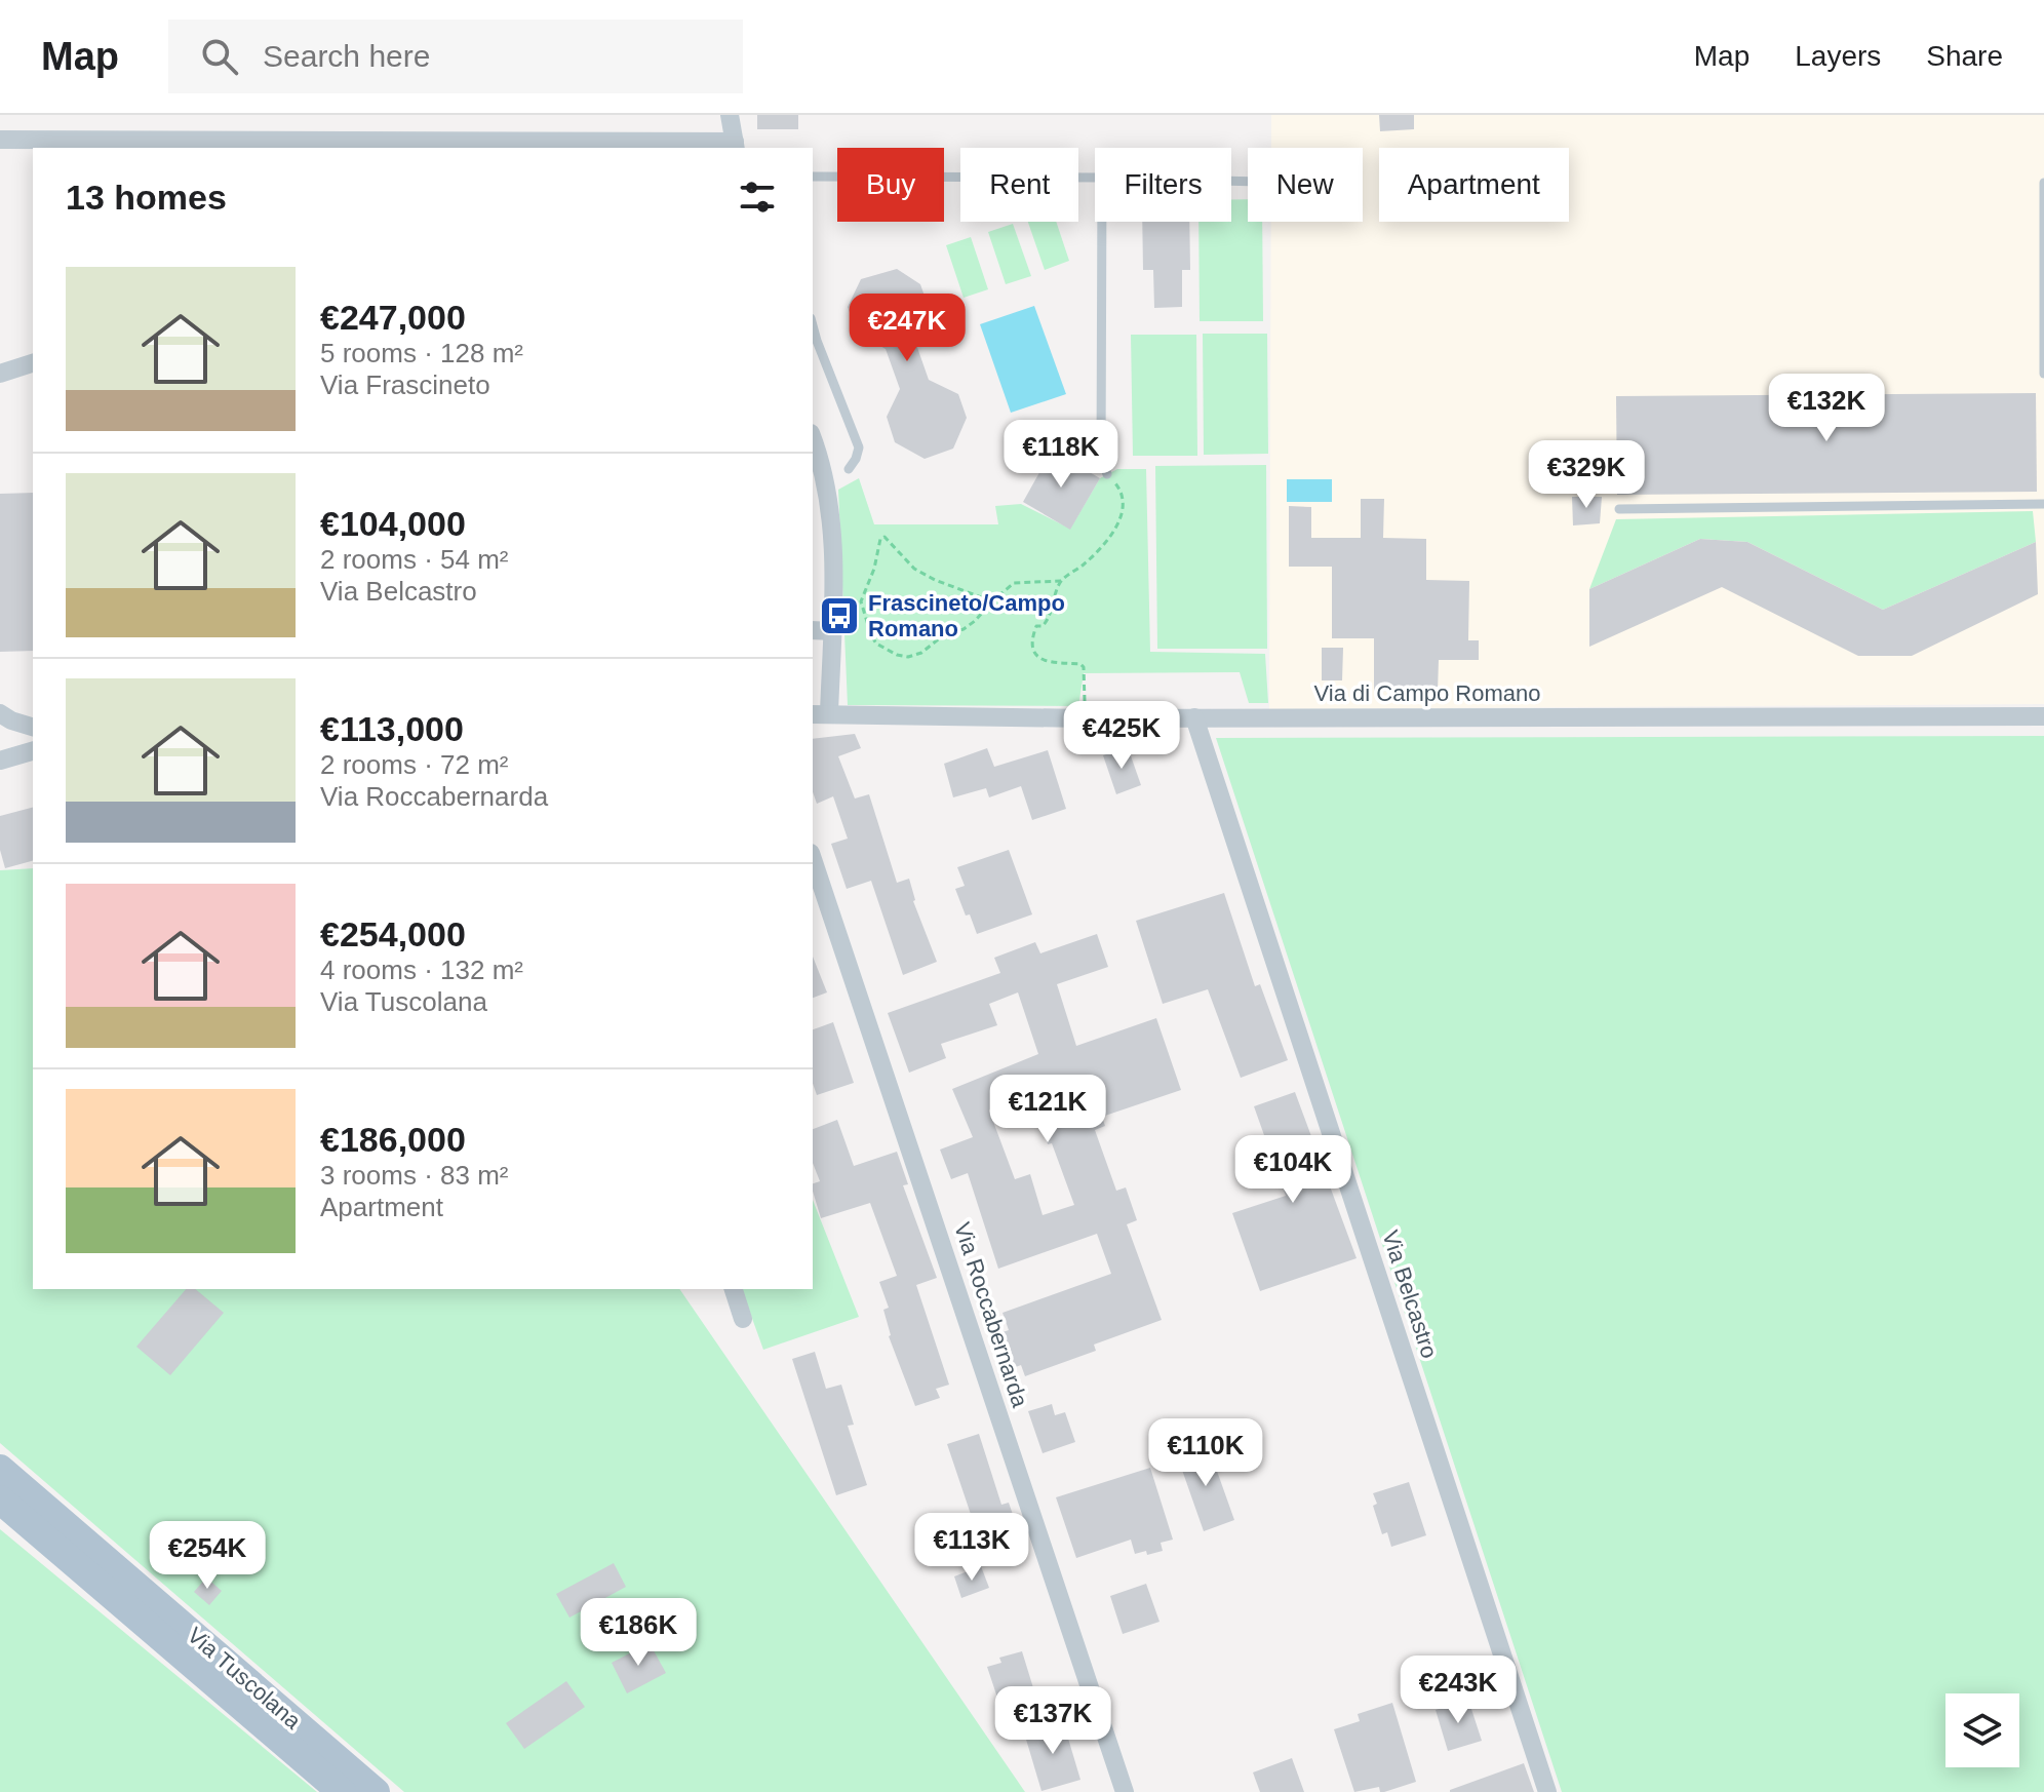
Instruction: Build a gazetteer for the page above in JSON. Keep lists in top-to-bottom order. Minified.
{"streets":{"main road":["Via Tuscolana"],"street":["Via di Campo Romano","Via Belcastro","Via Roccabernarda"]},"crossings":[["Via di Campo Romano","Via Belcastro"]],"places":{"bus stop":["Frascineto/Campo Romano"]},"page":{"header":"Map","search":"Search here","nav":["Map","Layers","Share"],"chip":["Buy","Rent","Filters","New","Apartment"],"heading":"13 homes","list":[{"name":"€247,000","note":"5 rooms · 128 m² · Via Frascineto"},{"name":"€104,000","note":"2 rooms · 54 m² · Via Belcastro"},{"name":"€113,000","note":"2 rooms · 72 m² · Via Roccabernarda"},{"name":"€254,000","note":"4 rooms · 132 m² · Via Tuscolana"},{"name":"€186,000","note":"3 rooms · 83 m² · Apartment"}],"price":["€247K","€132K","€118K","€329K","€425K","€121K","€104K","€110K","€113K","€254K","€186K","€243K","€137K"]}}
